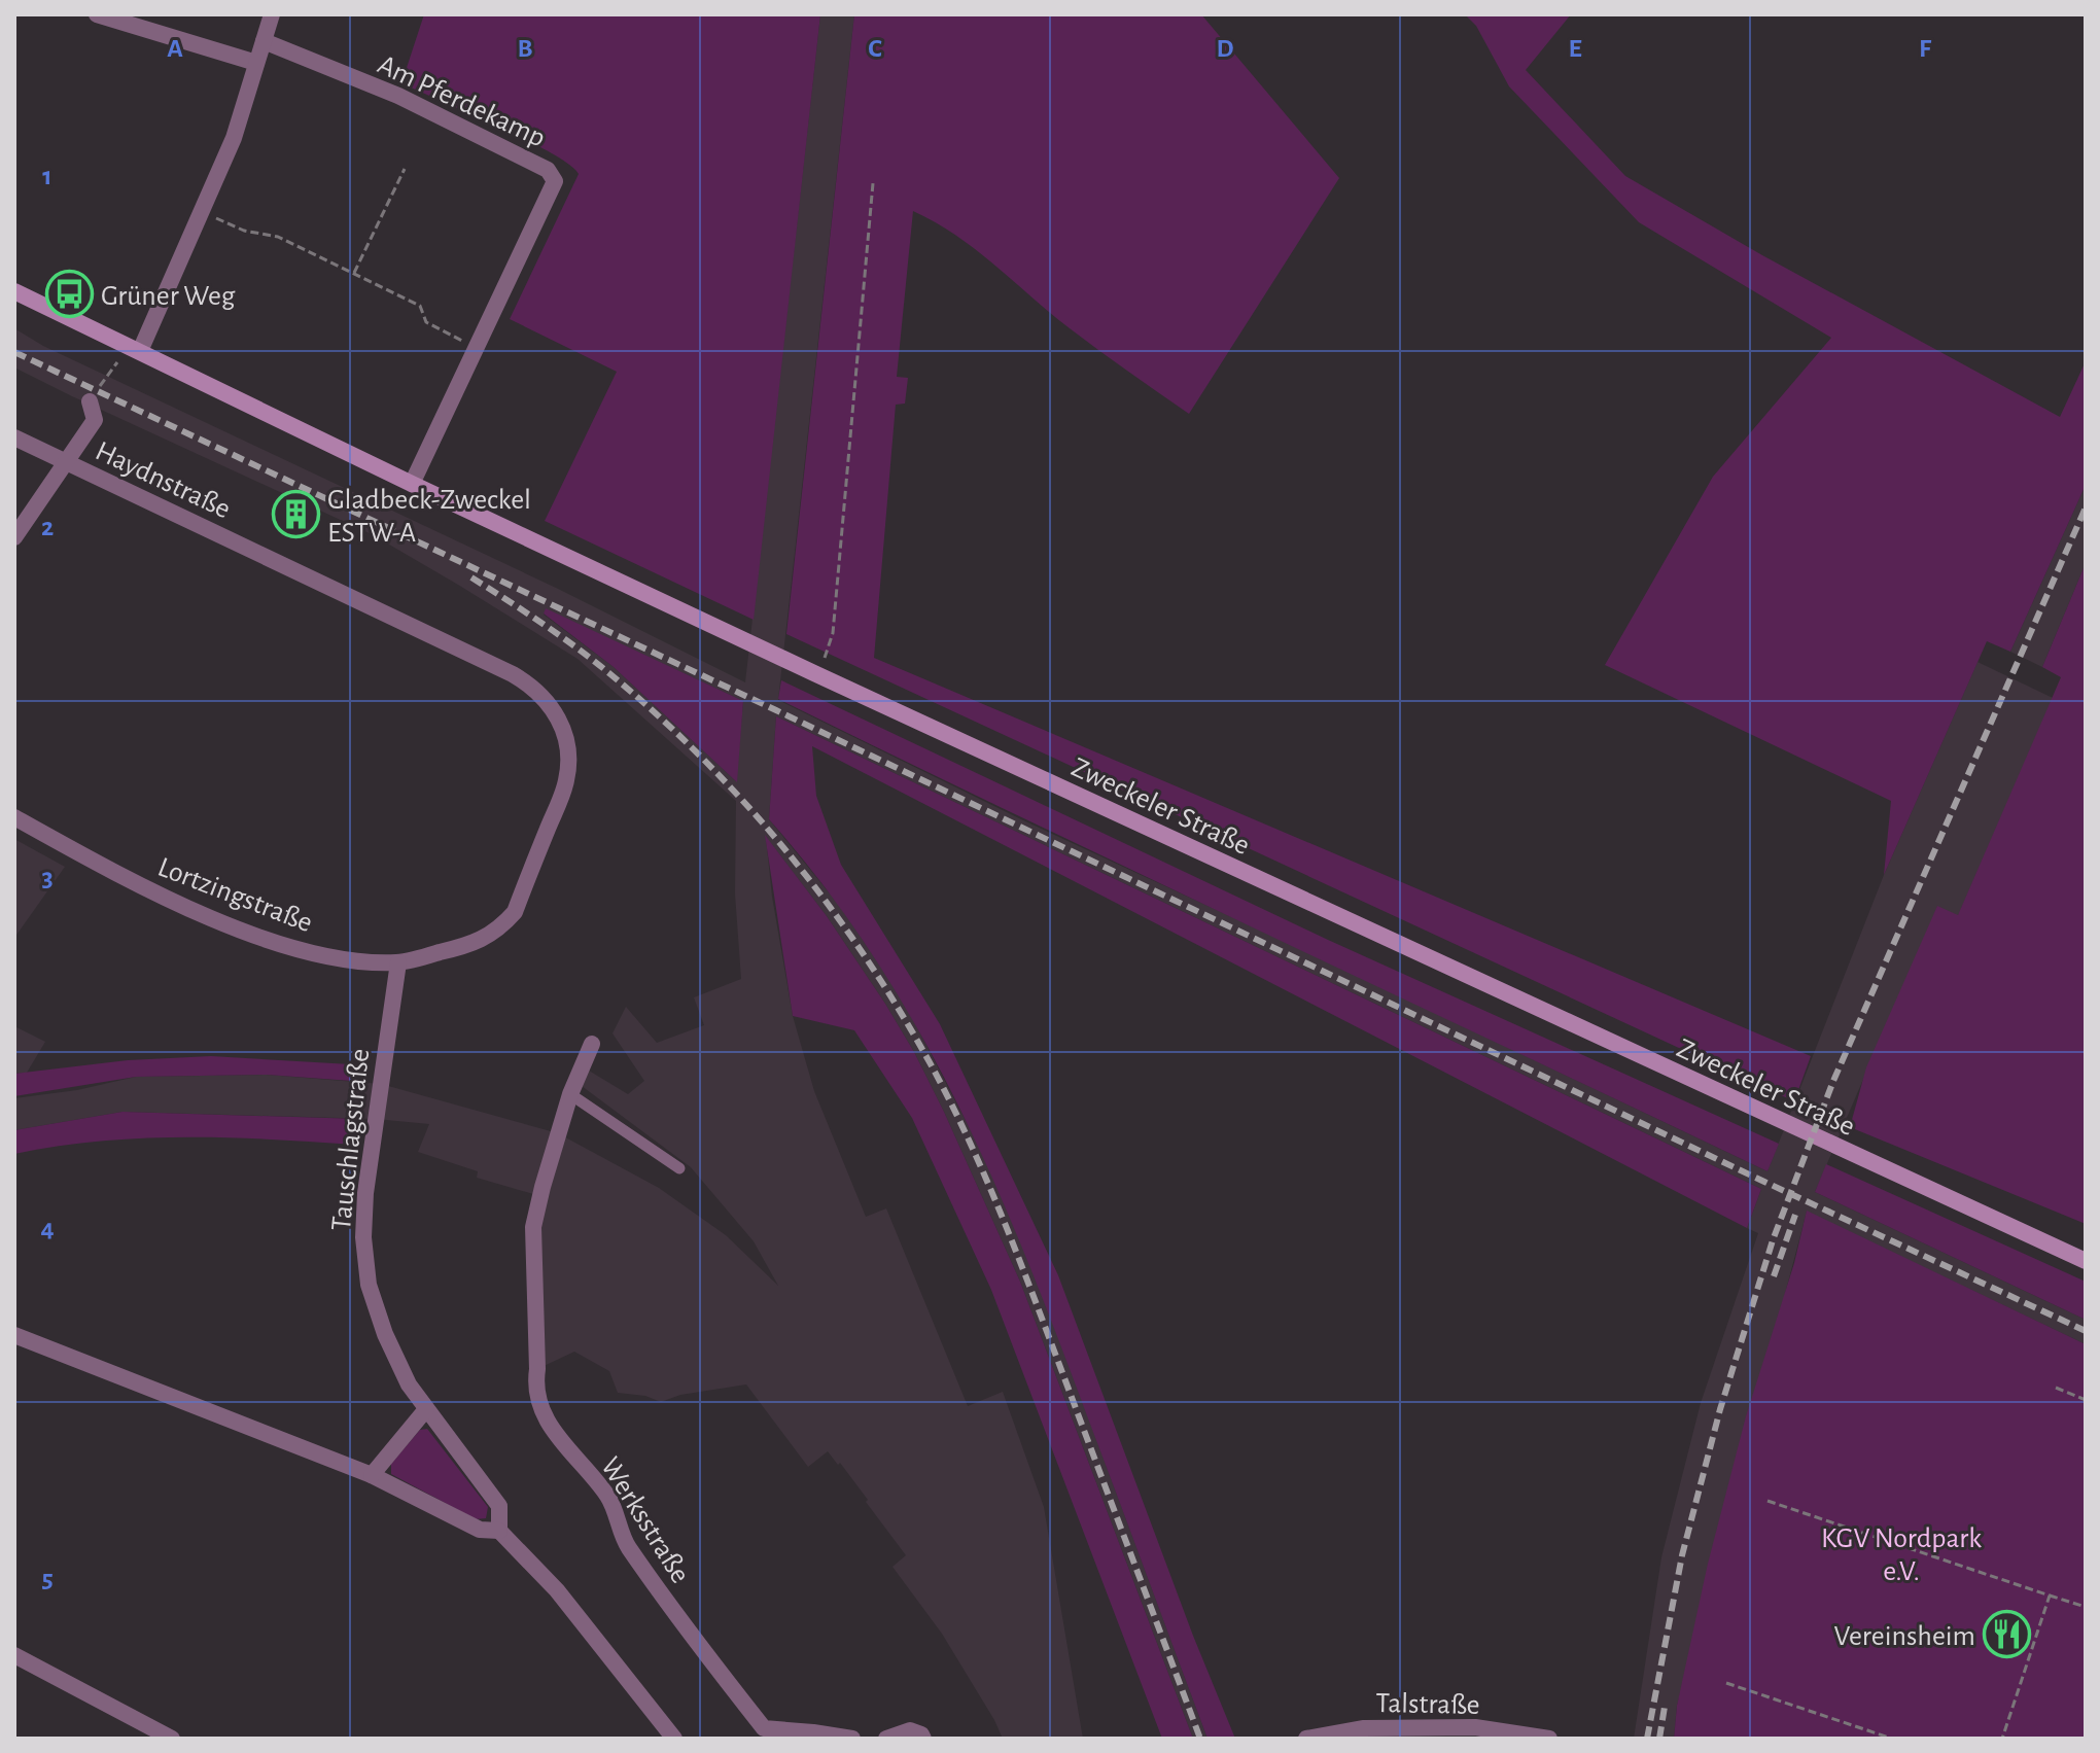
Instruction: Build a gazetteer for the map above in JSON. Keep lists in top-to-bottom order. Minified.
{"streets":{"street":["Am Pferdekamp","Haydnstraße","Zweckeler Straße","Lortzingstraße","Tauschlagstraße","Werksstraße","Talstraße"]},"crossings":[["Am Pferdekamp","Zweckeler Straße"],["Haydnstraße","Lortzingstraße"],["Lortzingstraße","Tauschlagstraße"]],"parks":["KGV Nordpark e.V."],"places":{"bus stop":["Grüner Weg"],"building":["Gladbeck-Zweckel ESTW-A"],"restaurant":["Vereinsheim"]},"grid":{"columns":["A","B","C","D","E","F"],"rows":["1","2","3","4","5"]}}
